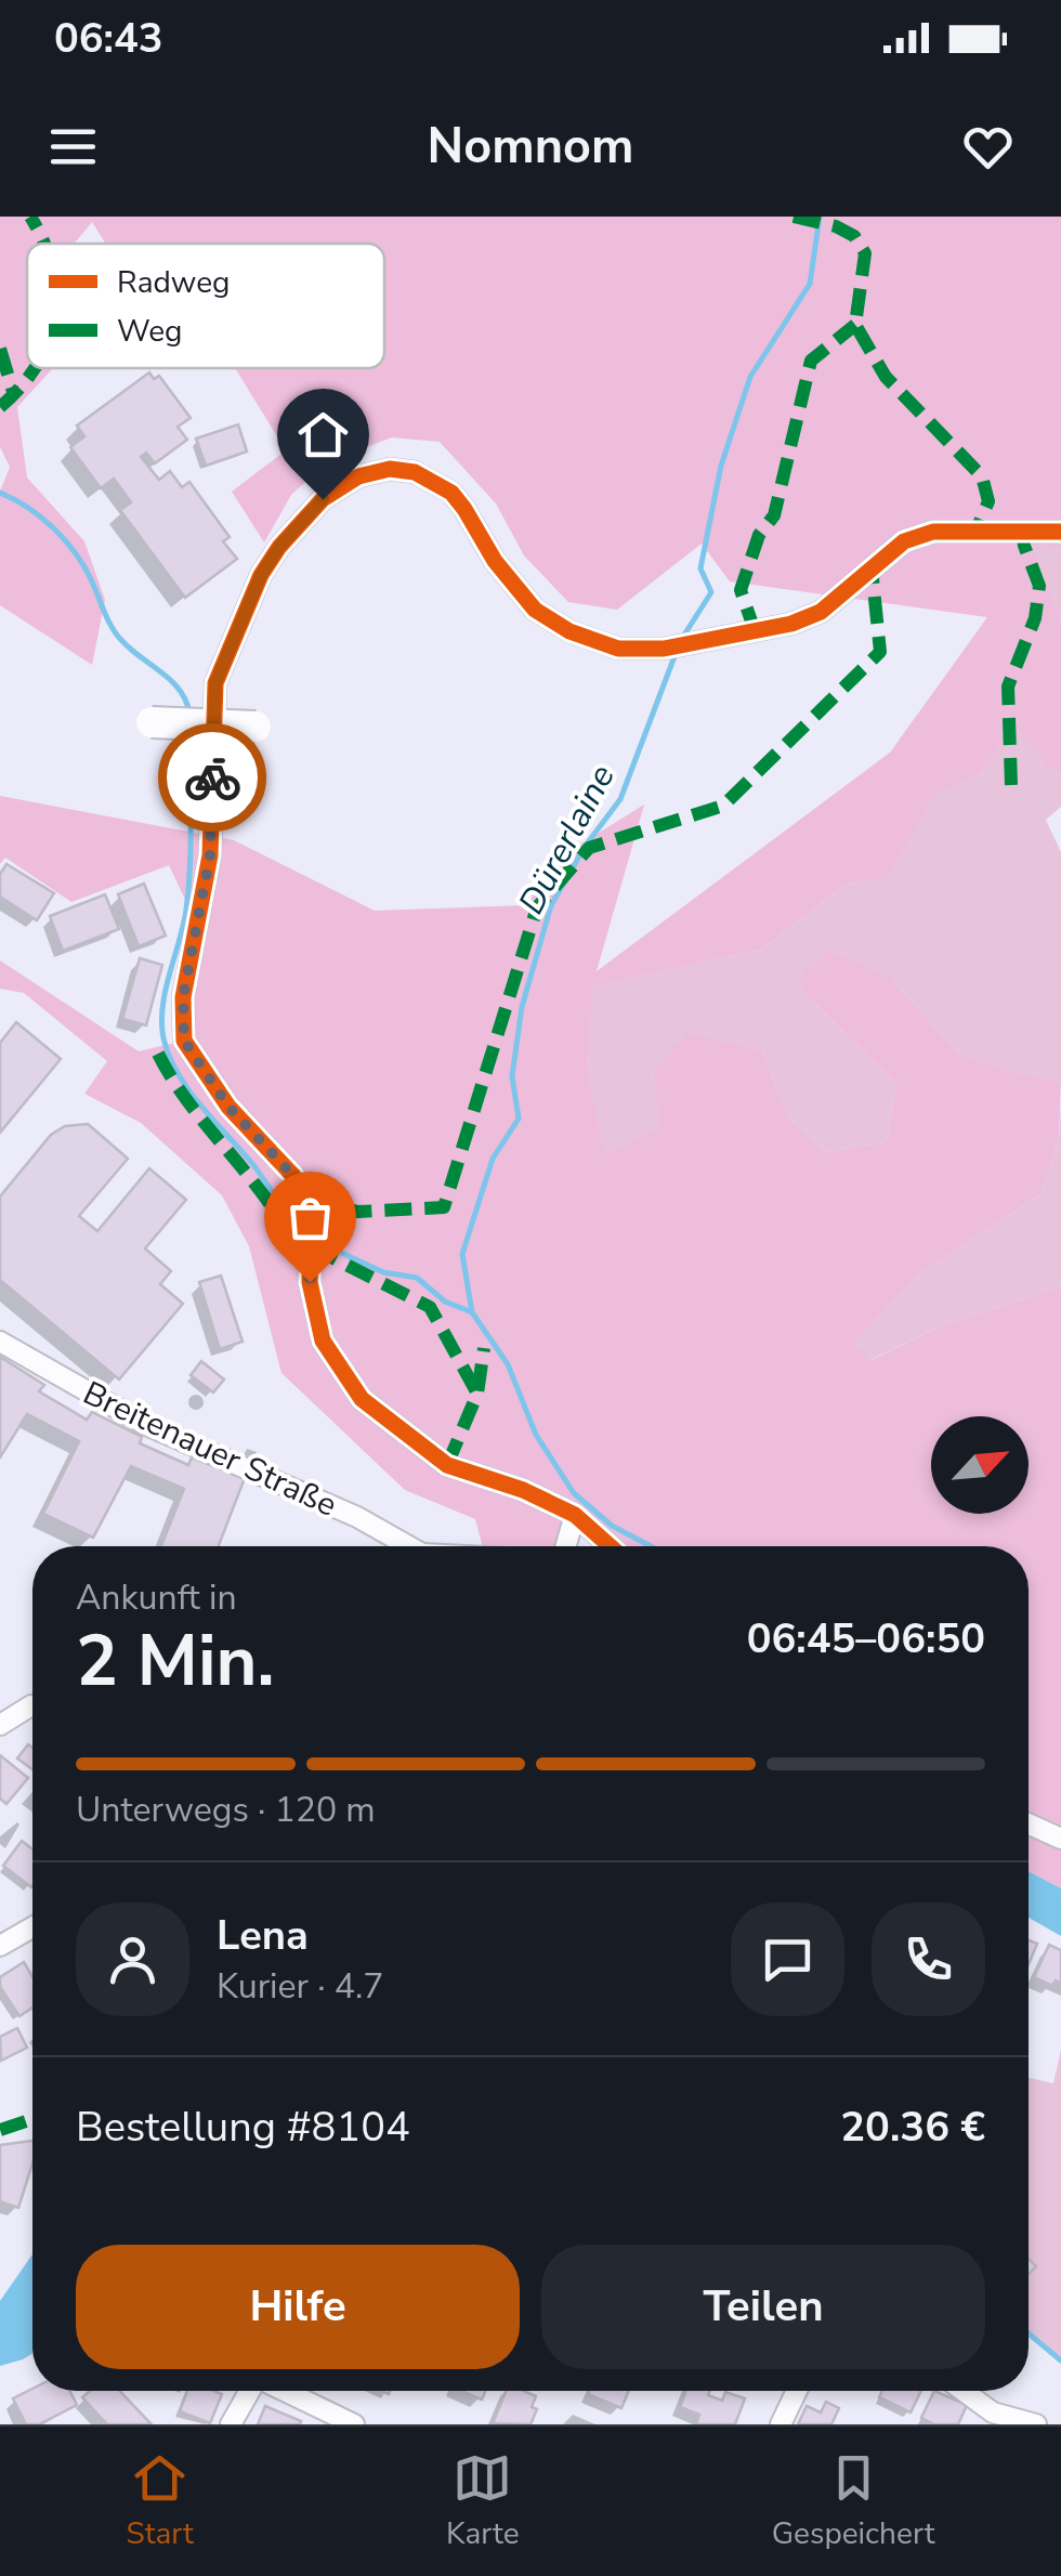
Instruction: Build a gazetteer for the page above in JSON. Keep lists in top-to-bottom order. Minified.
{"streets":{"street":["Breitenauer Straße"]},"water":["Dürerlaine"],"legend":["Radweg","Weg"],"north":"top right","page":{"status":"06:43","header":"Nomnom","heading":["2 Min.","Ankunft in","06:45–06:50"],"panel":["Lena","Kurier · 4.7","Bestellung #8104","20.36 €"],"bar":"Unterwegs · 120 m","buttons":["Hilfe","Teilen"],"tabs":["Start","Karte","Gespeichert"]}}
